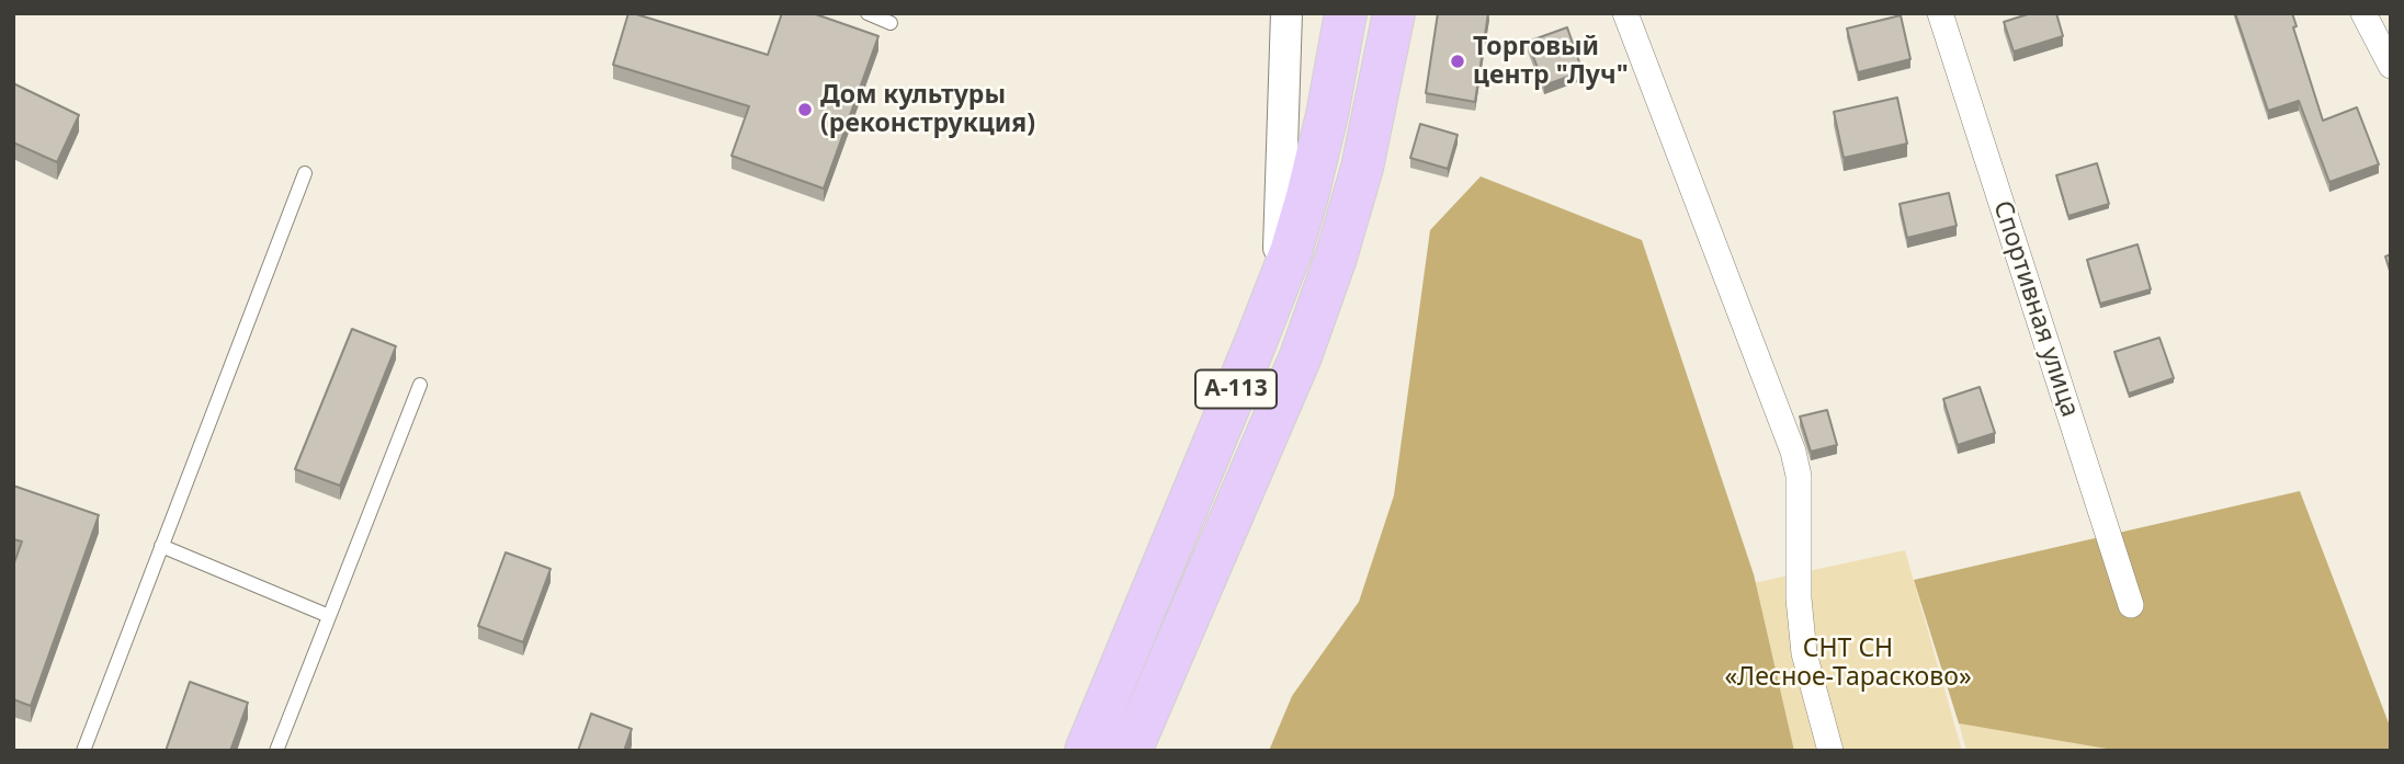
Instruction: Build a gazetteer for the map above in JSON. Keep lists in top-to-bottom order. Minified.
{"streets":{"highway":["А-113"],"street":["Спортивная улица"]},"parks":["СНТ СН «Лесное-Тарасково»"],"places":["Торговый центр \"Луч\"","Дом культуры (реконструкция)"]}
